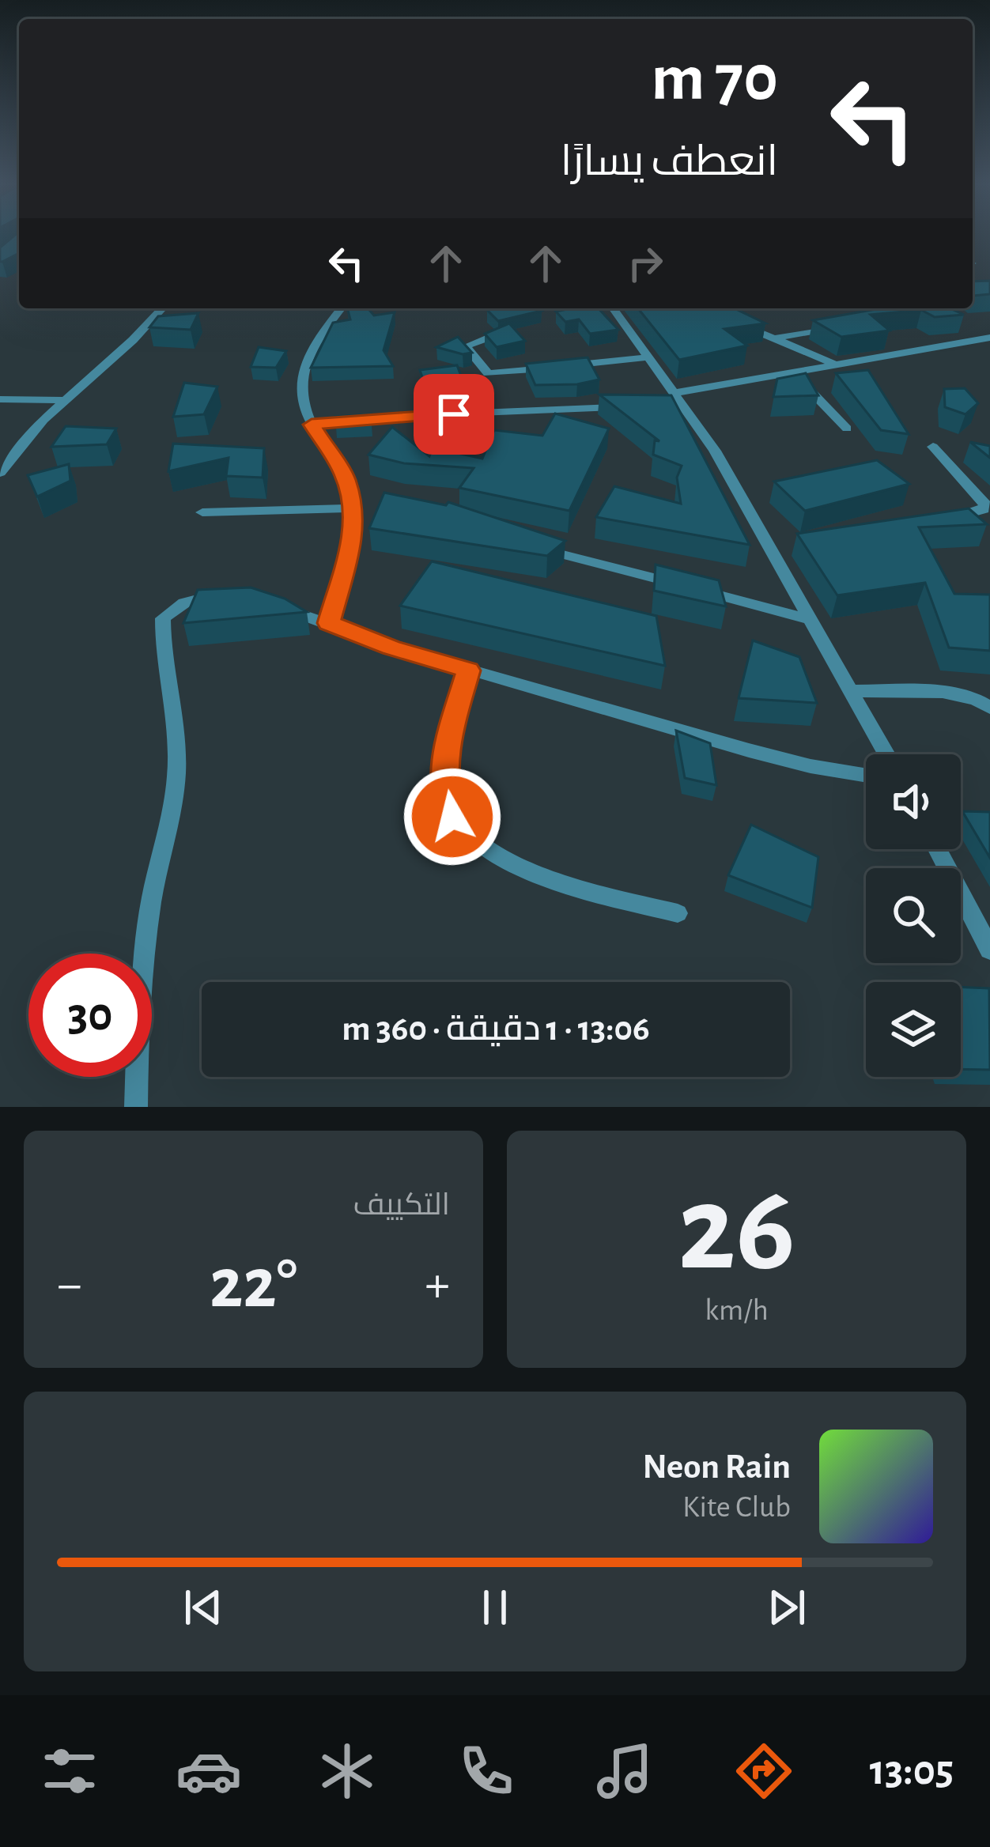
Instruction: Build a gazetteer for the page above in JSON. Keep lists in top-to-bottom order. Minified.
{"page":{"turn":["70 m","انعطف يسارًا"],"limit":"30","trip":"13:06 · 1 دقيقة · 360 m","tile":[["26","km/h"],"التكييف"],"heat":["−","22°","+"],"song":["Neon Rain","Kite Club"],"tabs":"13:05"}}
